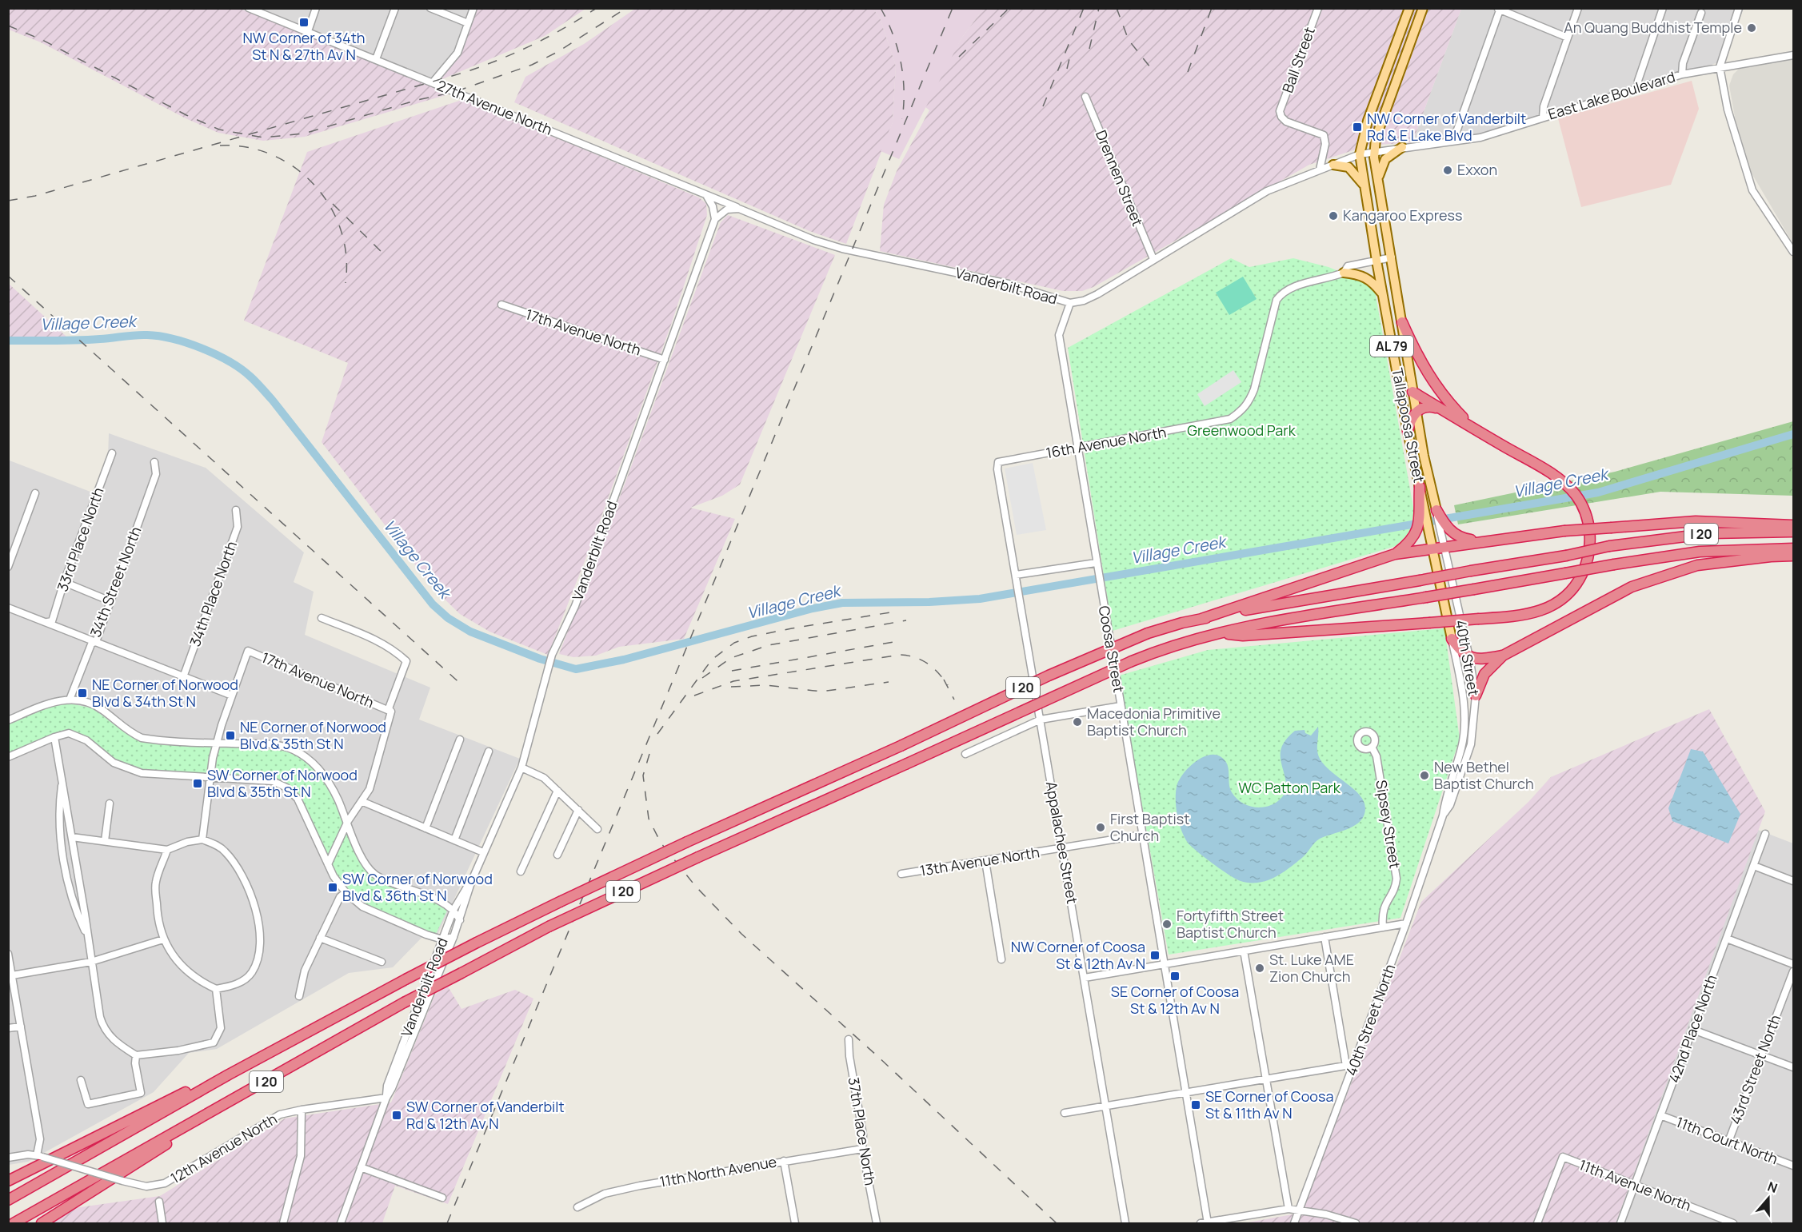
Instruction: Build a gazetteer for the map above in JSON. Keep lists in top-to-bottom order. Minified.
{"streets":{"highway":["I 20"],"main road":["AL 79","Tallapoosa Street"],"street":["Ball Street","East Lake Boulevard","27th Avenue North","Drennen Street","Vanderbilt Road","17th Avenue North","16th Avenue North","33rd Place North","34th Street North","34th Place North","Coosa Street","40th Street","Sipsey Street","Appalachee Street","13th Avenue North","40th Street North","42nd Place North","43rd Street North","37th Place North","11th Court North","12th Avenue North","11th North Avenue","11th Avenue North"]},"crossings":[["Ball Street","Vanderbilt Road"],["East Lake Boulevard","Vanderbilt Road"],["East Lake Boulevard","AL 79"],["East Lake Boulevard","Tallapoosa Street"],["27th Avenue North","Vanderbilt Road"],["Drennen Street","Vanderbilt Road"],["Vanderbilt Road","17th Avenue North"],["Vanderbilt Road","AL 79"],["Vanderbilt Road","Tallapoosa Street"],["Vanderbilt Road","Coosa Street"],["Vanderbilt Road","12th Avenue North"],["AL 79","Tallapoosa Street"],["Tallapoosa Street","16th Avenue North"],["16th Avenue North","Coosa Street"],["16th Avenue North","Appalachee Street"],["Coosa Street","13th Avenue North"],["40th Street","40th Street North"],["Appalachee Street","13th Avenue North"],["42nd Place North","11th Court North"],["42nd Place North","11th Avenue North"],["43rd Street North","11th Court North"],["37th Place North","11th North Avenue"]],"water":["Village Creek"],"parks":["Greenwood Park","WC Patton Park"],"places":{"transit":["NW Corner of 34th St N & 27th Av N","NW Corner of Vanderbilt Rd & E Lake Blvd","NE Corner of Norwood Blvd & 34th St N","NE Corner of Norwood Blvd & 35th St N","SW Corner of Norwood Blvd & 35th St N","SW Corner of Norwood Blvd & 36th St N","NW Corner of Coosa St & 12th Av N","SE Corner of Coosa St & 12th Av N","SE Corner of Coosa St & 11th Av N","SW Corner of Vanderbilt Rd & 12th Av N"],"other":["An Quang Buddhist Temple","Exxon","Kangaroo Express","Macedonia Primitive Baptist Church","New Bethel Baptist Church","First Baptist Church","Fortyfifth Street Baptist Church","St. Luke AME Zion Church"]},"north":"top"}
